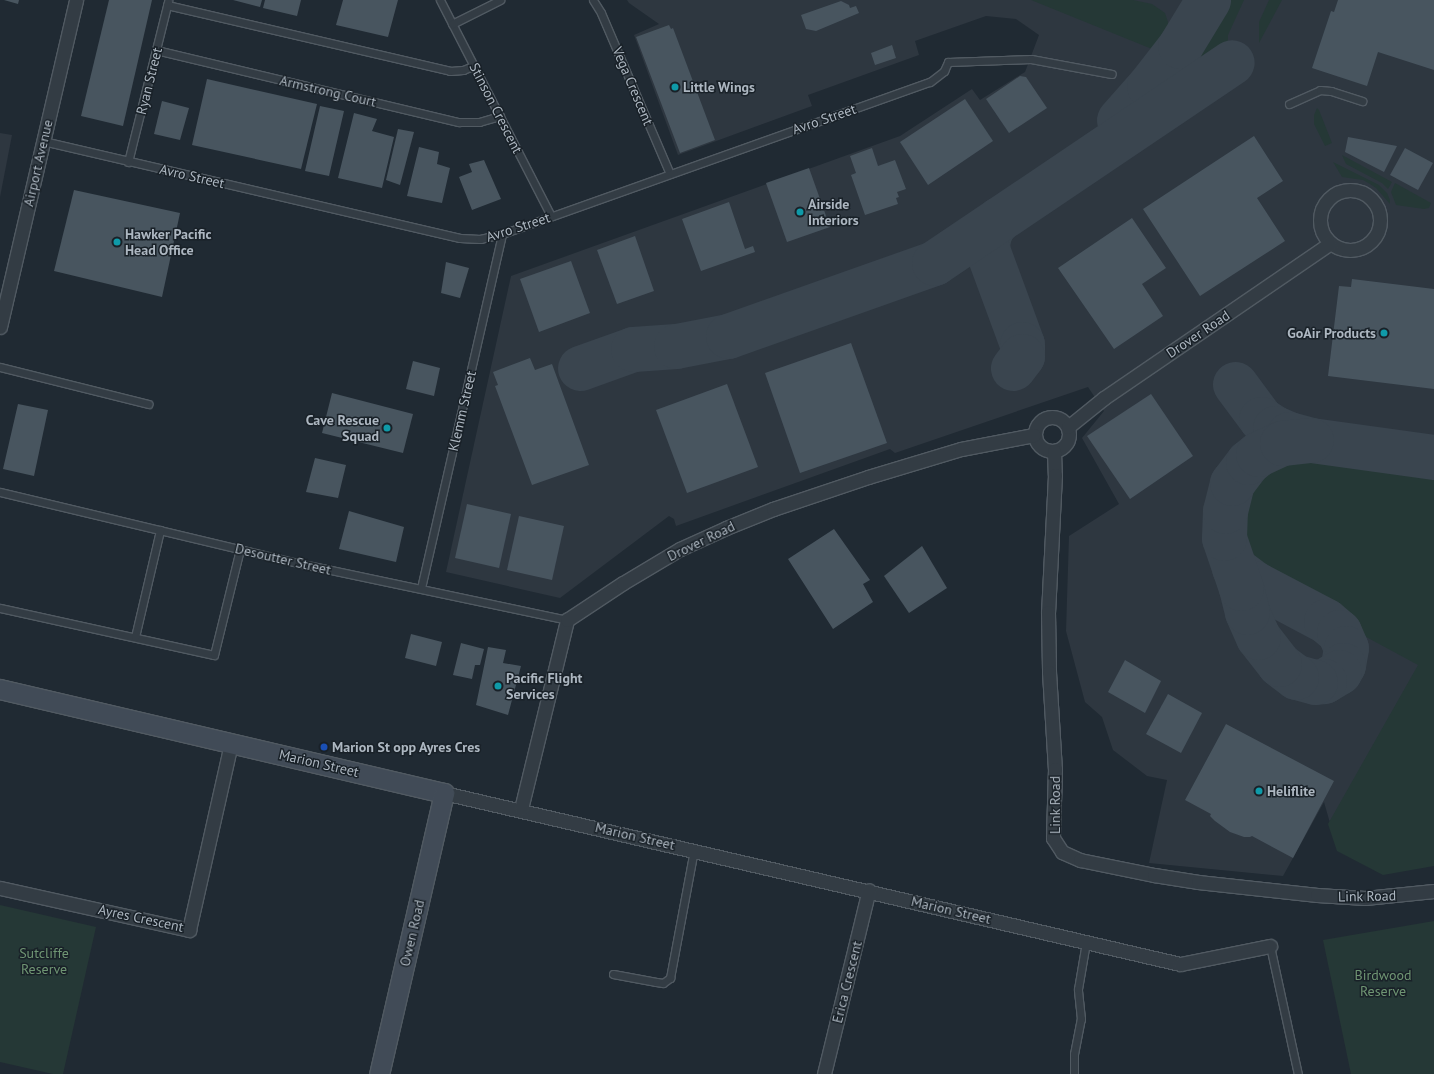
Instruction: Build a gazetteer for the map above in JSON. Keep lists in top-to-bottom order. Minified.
{"streets":{"main road":["Marion Street","Owen Road"],"street":["Airport Avenue","Drover Road","Link Road","Ayres Crescent","Erica Crescent"],"lane":["Ryan Street","Vega Crescent","Armstrong Court","Stinson Crescent","Avro Street","Klemm Street","Desoutter Street"]},"crossings":[["Ryan Street","Armstrong Court"],["Ryan Street","Avro Street"],["Vega Crescent","Avro Street"],["Armstrong Court","Stinson Crescent"],["Stinson Crescent","Avro Street"],["Avro Street","Airport Avenue"],["Avro Street","Klemm Street"],["Drover Road","Desoutter Street"],["Drover Road","Link Road"],["Klemm Street","Desoutter Street"],["Marion Street","Ayres Crescent"],["Marion Street","Owen Road"],["Marion Street","Erica Crescent"]],"parks":["Sutcliffe Reserve","Birdwood Reserve"],"places":["Little Wings","Airside Interiors","Hawker Pacific Head Office","GoAir Products","Cave Rescue Squad","Pacific Flight Services","Marion St opp Ayres Cres","Heliflite"]}
